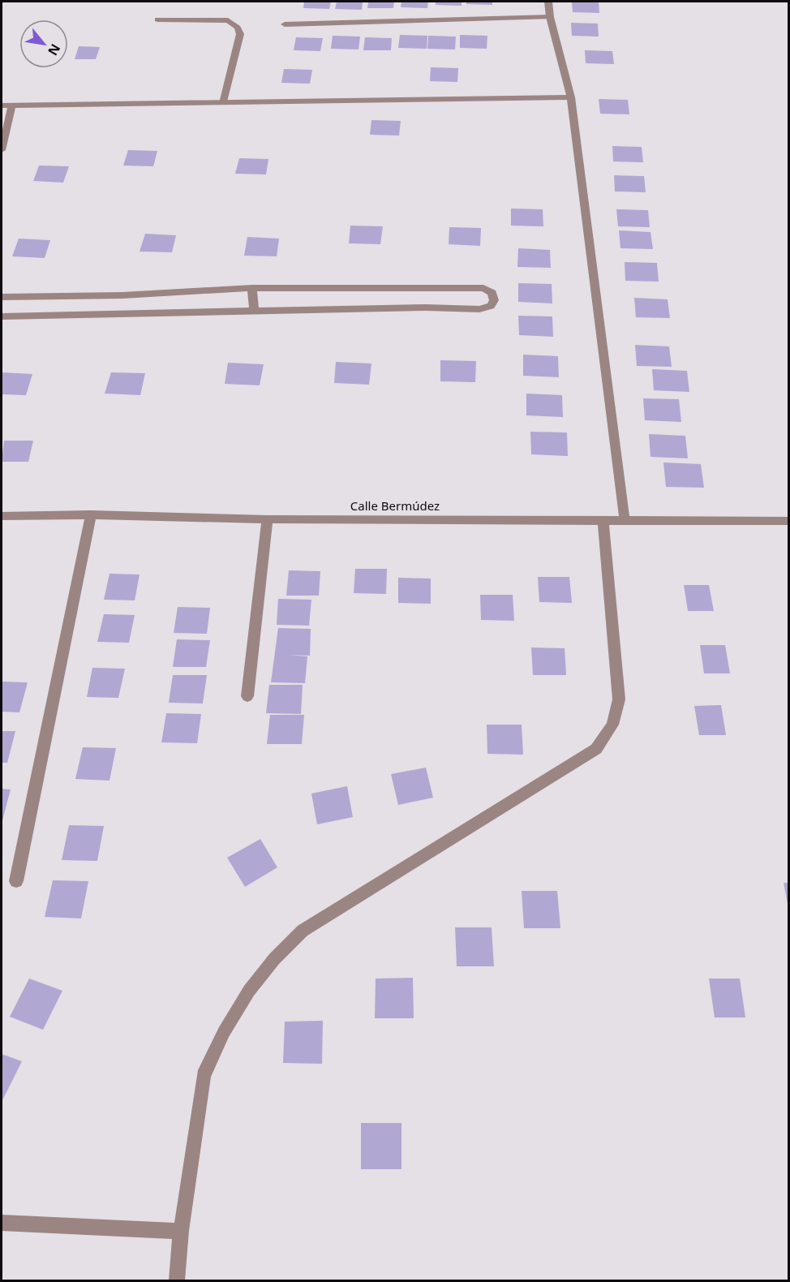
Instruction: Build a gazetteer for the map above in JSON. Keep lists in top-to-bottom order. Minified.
{"streets":{"street":["Calle Bermúdez"]},"north":"bottom right"}
